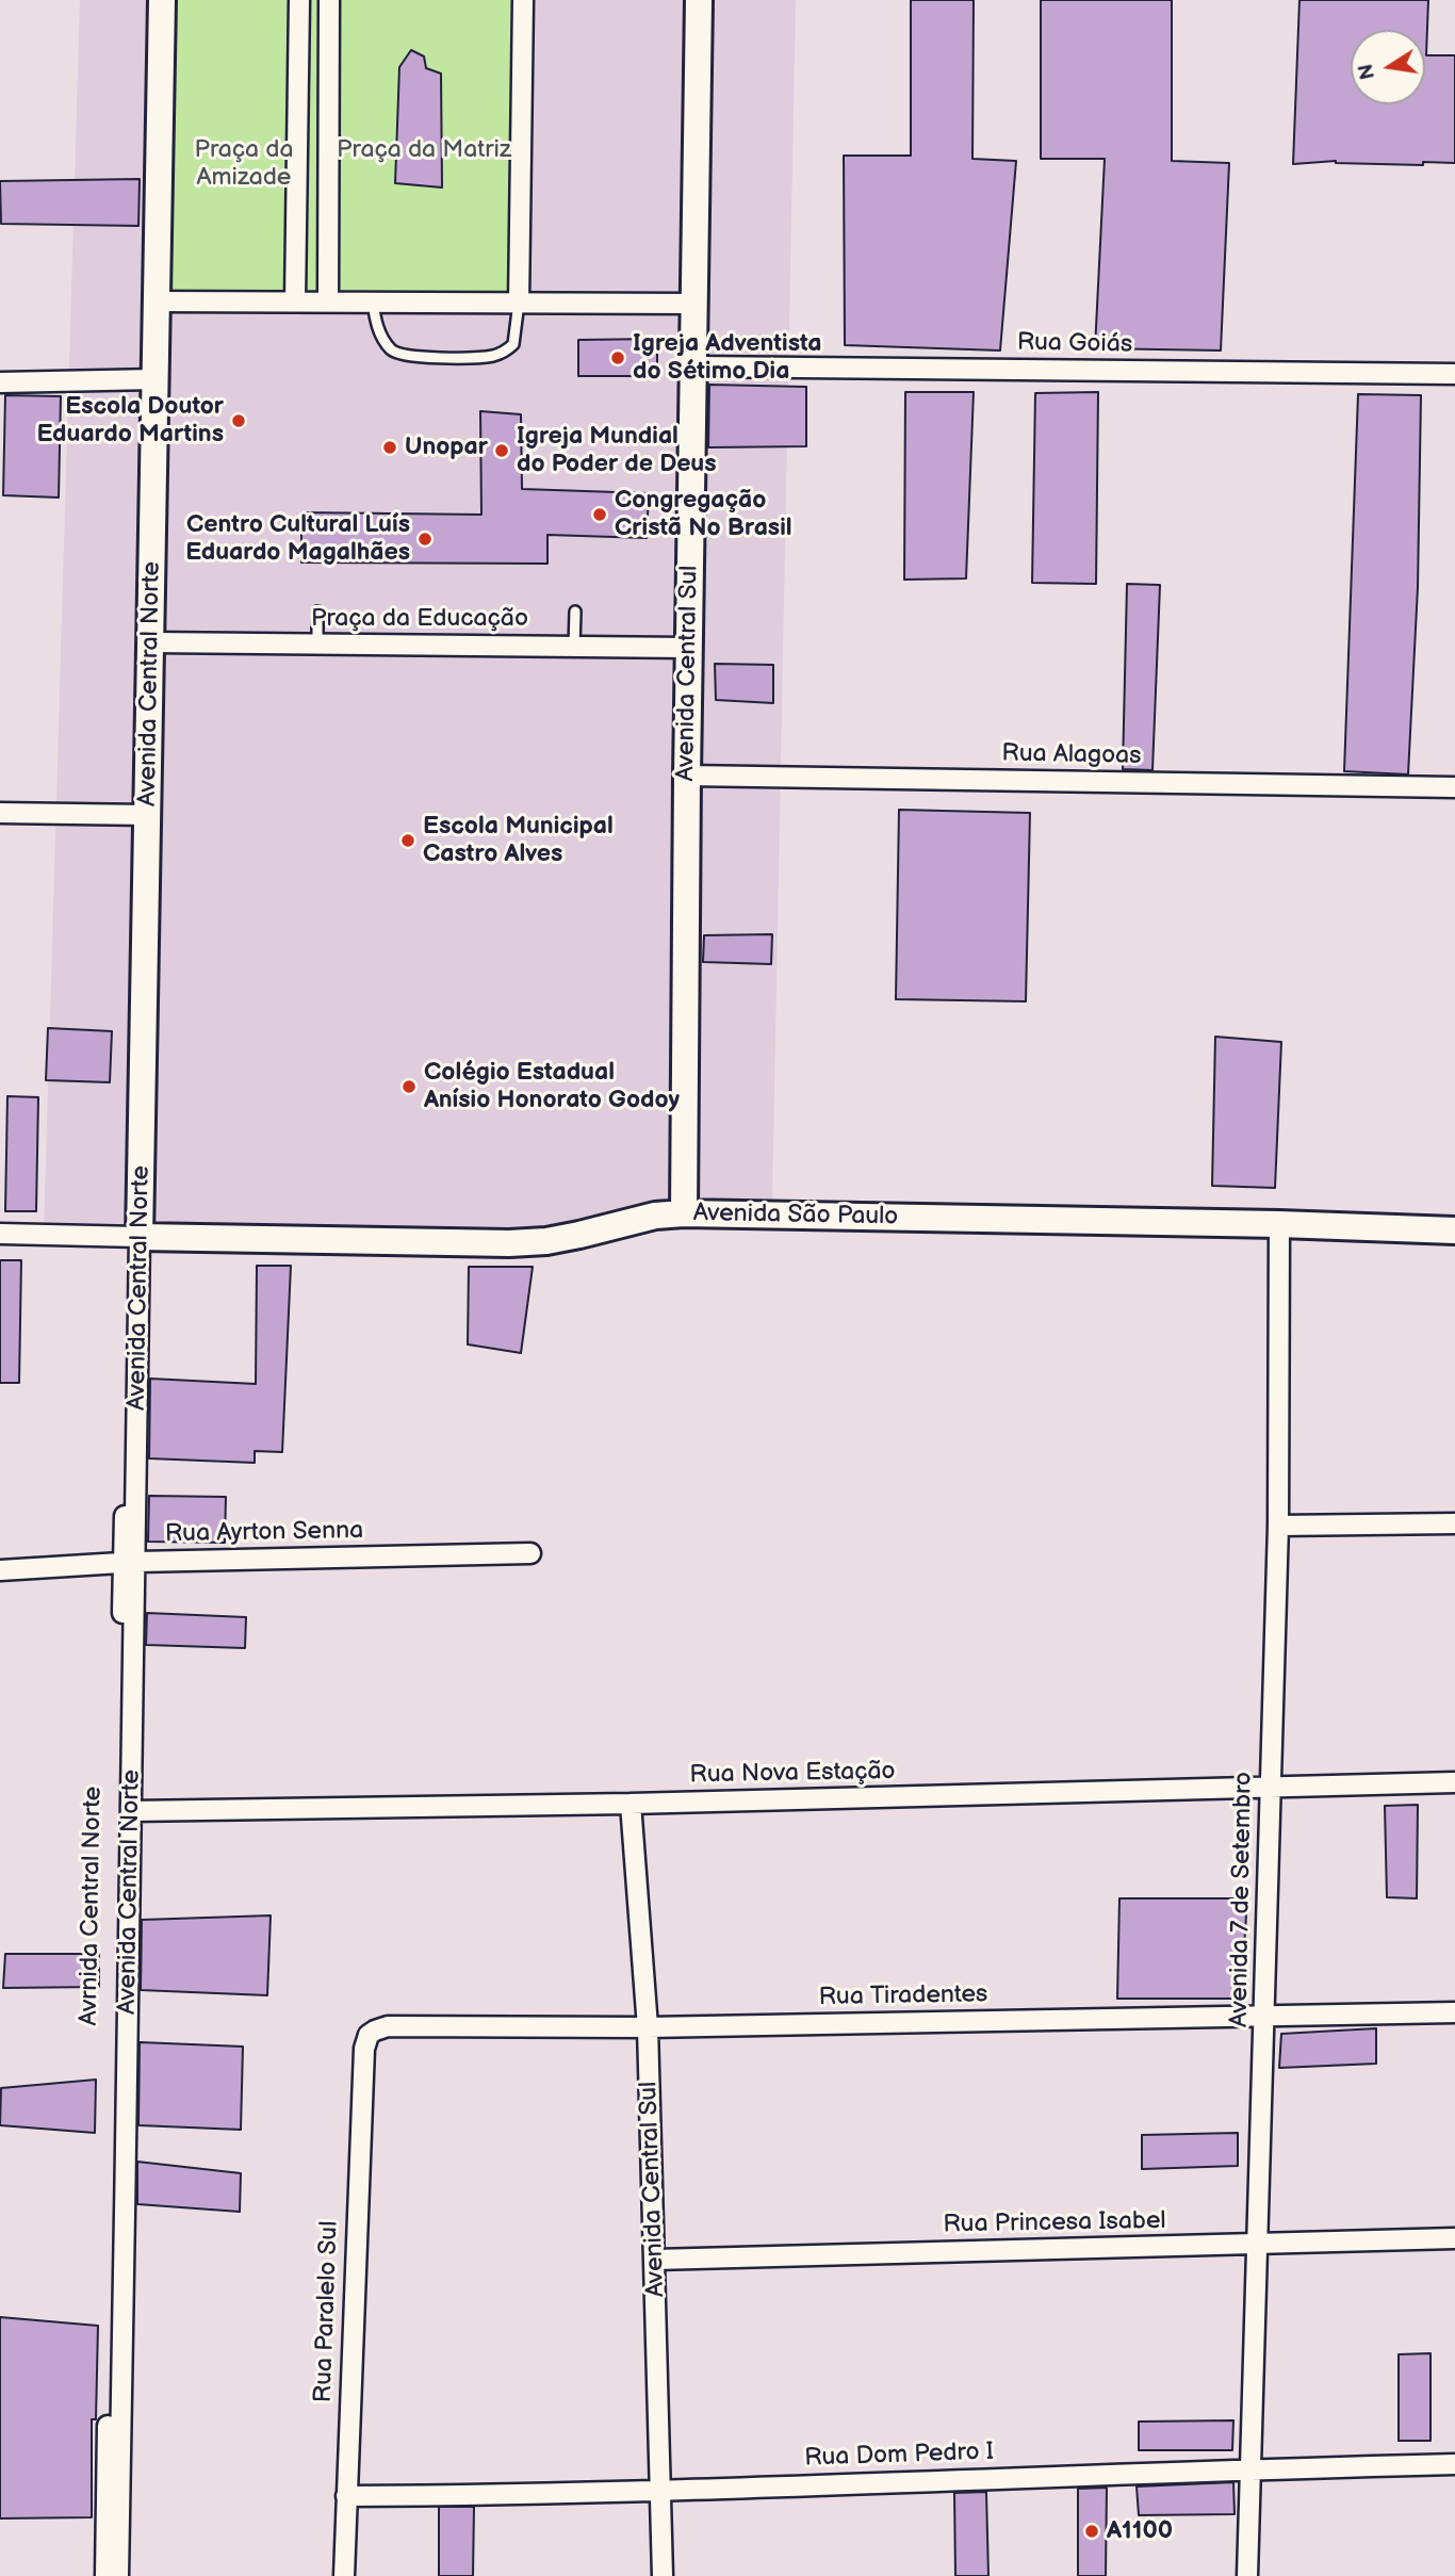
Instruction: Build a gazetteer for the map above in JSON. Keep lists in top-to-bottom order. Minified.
{"streets":{"main road":["Avenida Central Sul","Avenida Central Norte","Avenida São Paulo"],"street":["Rua Goiás","Praça da Educação","Rua Alagoas","Rua Ayrton Senna","Rua Nova Estação","Avenida 7 de Setembro","Avrnida Central Norte","Rua Tiradentes","Rua Princesa Isabel","Rua Paralelo Sul","Rua Dom Pedro I"]},"crossings":[["Rua Goiás","Avenida Central Sul"],["Praça da Educação","Avenida Central Sul"],["Praça da Educação","Avenida Central Norte"],["Avenida Central Sul","Rua Alagoas"],["Avenida Central Sul","Avenida São Paulo"],["Avenida Central Sul","Rua Nova Estação"],["Avenida Central Sul","Rua Tiradentes"],["Avenida Central Sul","Rua Princesa Isabel"],["Avenida Central Sul","Rua Dom Pedro I"],["Avenida Central Norte","Avenida São Paulo"],["Avenida Central Norte","Rua Ayrton Senna"],["Avenida Central Norte","Rua Nova Estação"],["Avenida Central Norte","Avrnida Central Norte"],["Avenida São Paulo","Avenida 7 de Setembro"],["Rua Ayrton Senna","Avrnida Central Norte"],["Rua Nova Estação","Avenida 7 de Setembro"],["Avenida 7 de Setembro","Rua Tiradentes"],["Avenida 7 de Setembro","Rua Princesa Isabel"],["Avenida 7 de Setembro","Rua Dom Pedro I"],["Rua Tiradentes","Rua Paralelo Sul"],["Rua Paralelo Sul","Rua Dom Pedro I"]],"parks":["Praça da Amizade","Praça da Matriz"],"places":["Igreja Adventista do Sétimo Dia","Escola Doutor Eduardo Martins","Unopar","Igreja Mundial do Poder de Deus","Congregação Cristã No Brasil","Centro Cultural Luís Eduardo Magalhães","Escola Municipal Castro Alves","Colégio Estadual Anísio Honorato Godoy","A1100"],"north":"left"}
